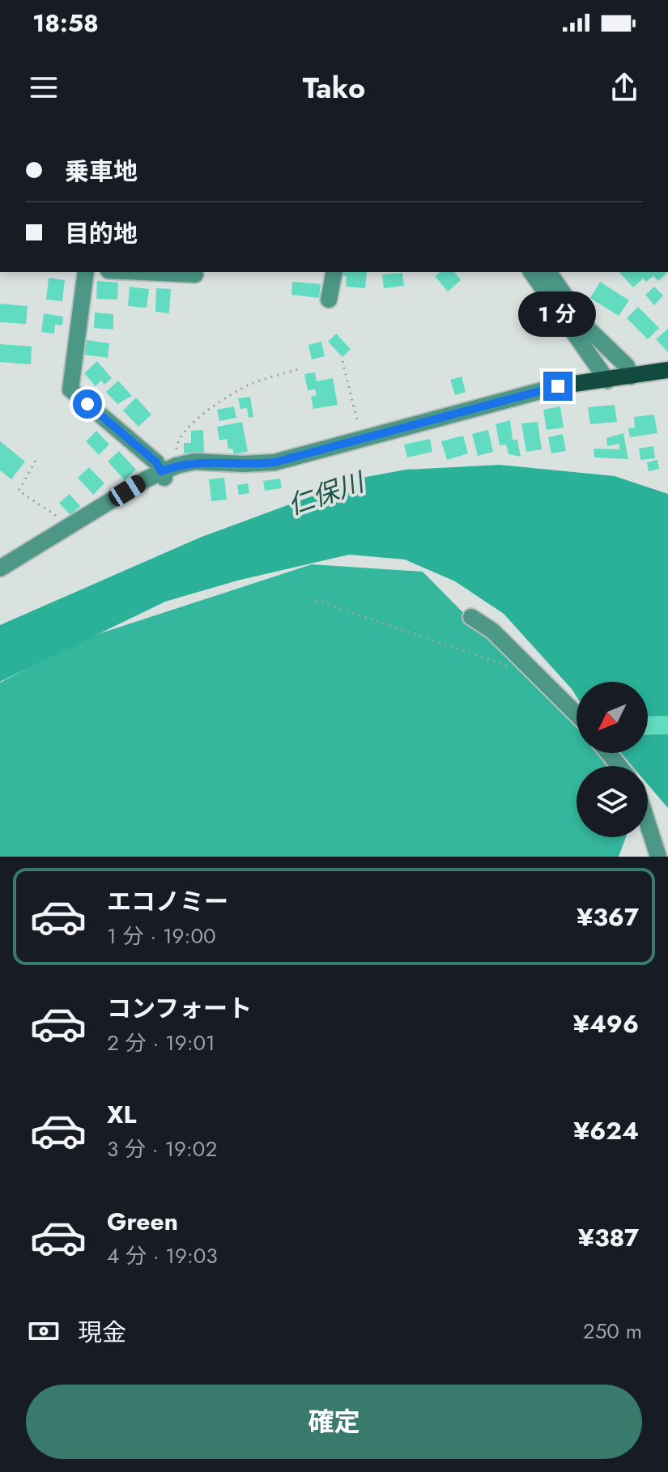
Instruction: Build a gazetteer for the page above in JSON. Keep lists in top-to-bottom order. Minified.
{"water":["仁保川"],"north":"bottom left","page":{"status":"18:58","header":"Tako","banner":["乗車地","目的地"],"bubble":"1 分","list":[{"name":"エコノミー","note":"1 分 · 19:00","value":"¥367"},{"name":"コンフォート","note":"2 分 · 19:01","value":"¥496"},{"name":"XL","note":"3 分 · 19:02","value":"¥624"},{"name":"Green","note":"4 分 · 19:03","value":"¥387"}],"pay":["現金","250 m"],"buttons":"確定"}}
